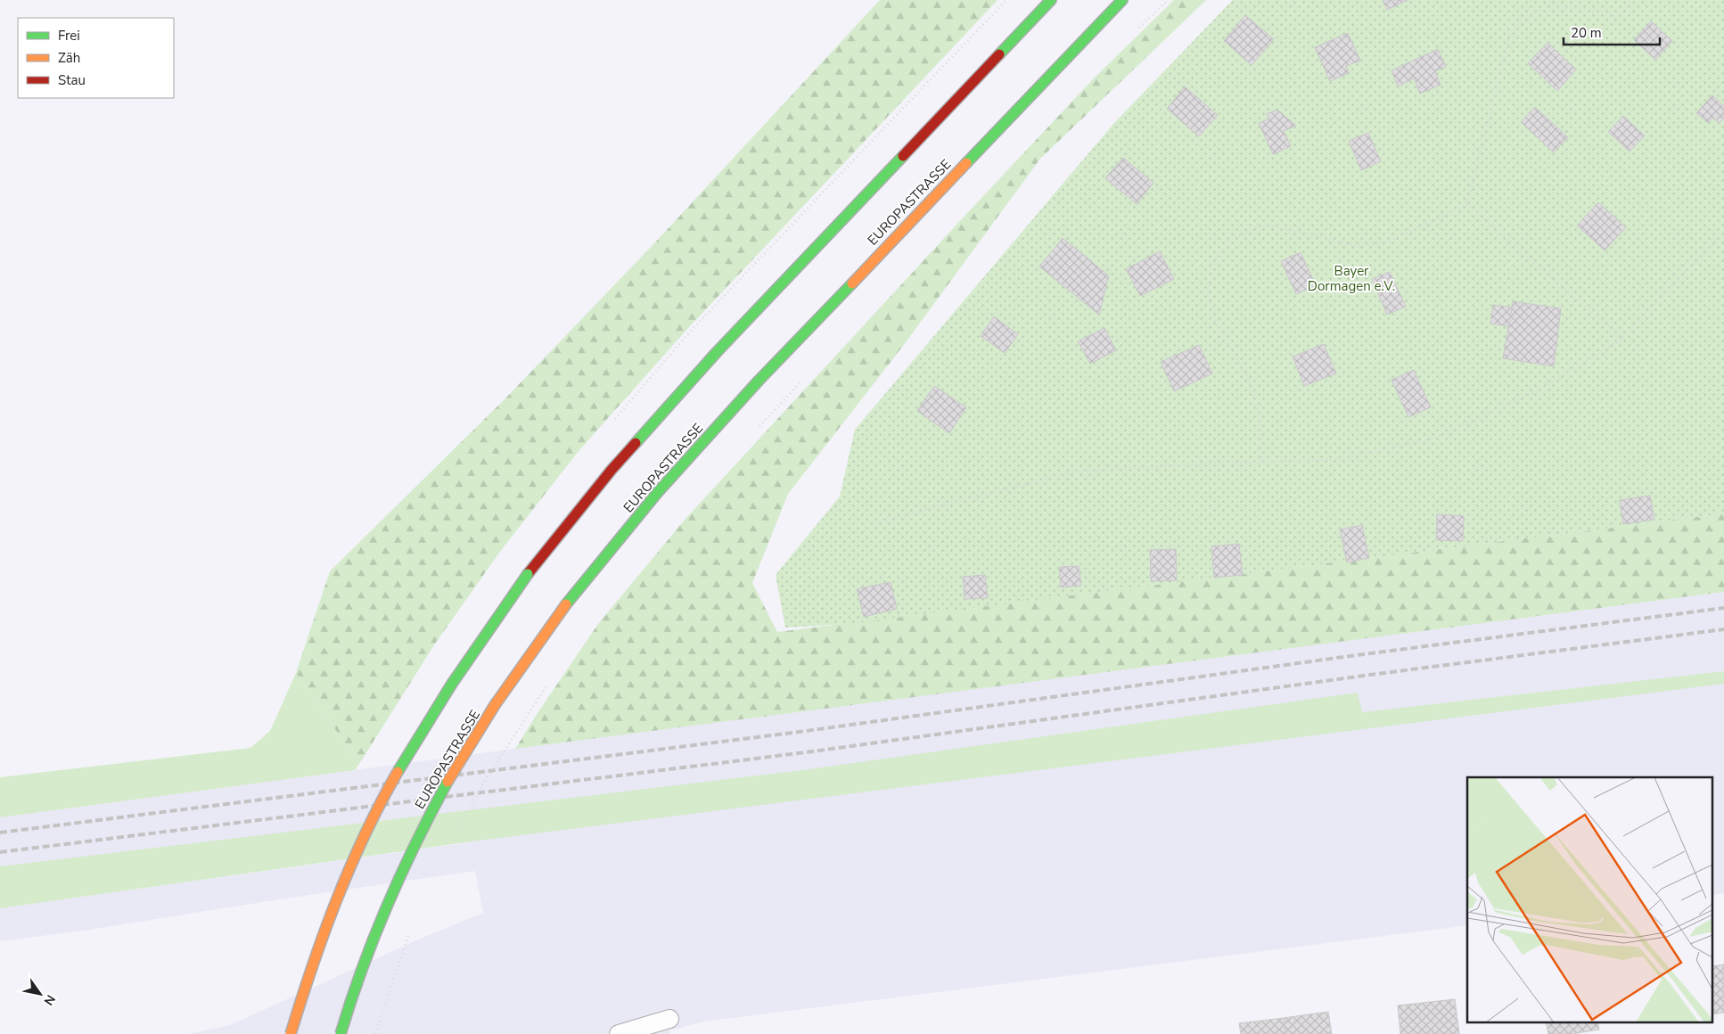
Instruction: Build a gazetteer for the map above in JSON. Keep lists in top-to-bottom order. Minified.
{"streets":{"main road":["EUROPASTRASSE"]},"parks":["Bayer Dormagen e.V."],"legend":["Frei","Zäh","Stau"],"scale_bar":"20 m","north":"bottom right"}
